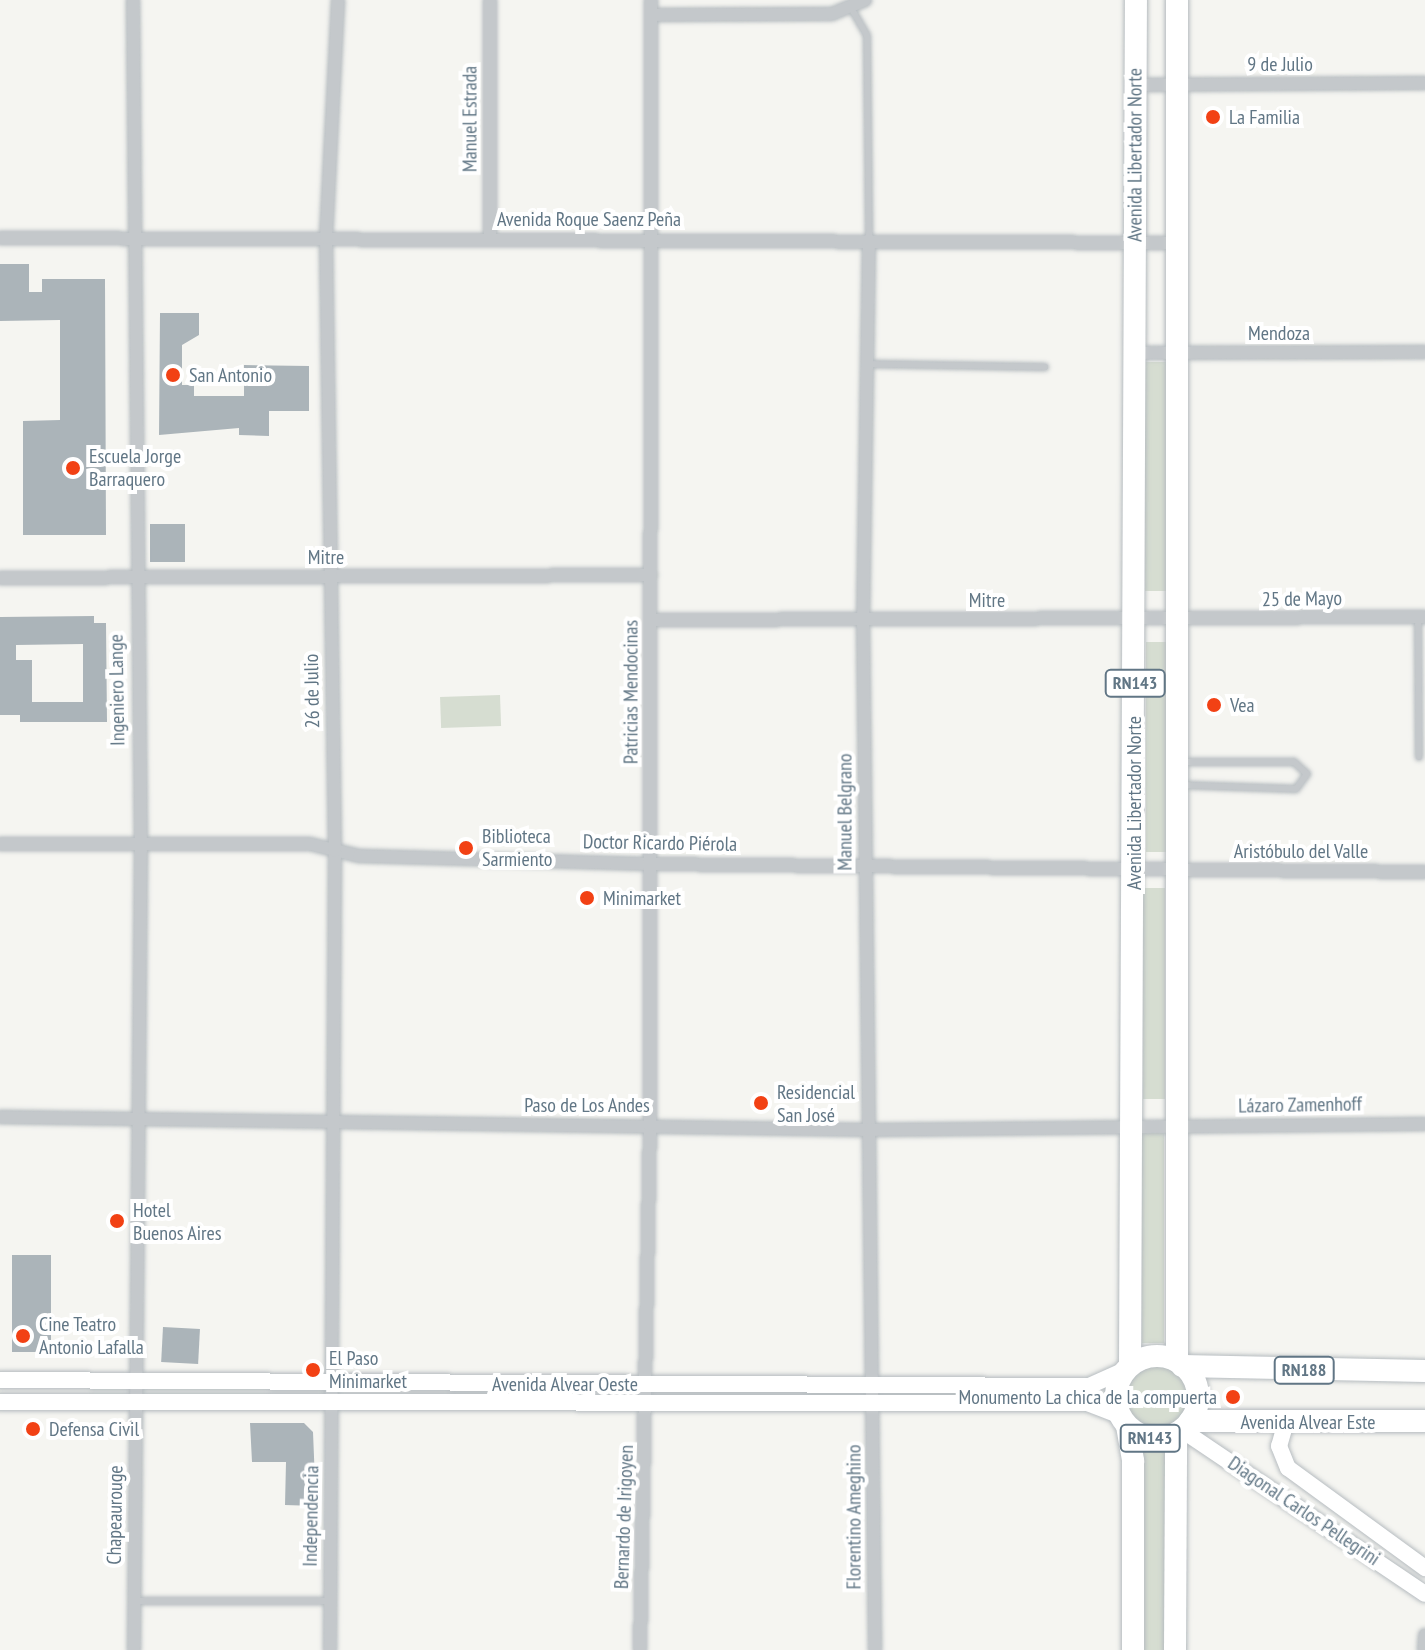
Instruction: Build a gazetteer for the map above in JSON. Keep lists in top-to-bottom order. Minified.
{"streets":{"highway":["Avenida Libertador Norte","RN143","RN188","Avenida Alvear Este"],"main road":["Avenida Alvear Oeste","Diagonal Carlos Pellegrini"],"street":["9 de Julio","Manuel Estrada","Avenida Roque Saenz Peña","Mendoza","Mitre","25 de Mayo","Ingeniero Lange","26 de Julio","Patricias Mendocinas","Manuel Belgrano","Doctor Ricardo Piérola","Aristóbulo del Valle","Paso de Los Andes","Lázaro Zamenhoff","Chapeaurouge","Independencia","Bernardo de Irigoyen","Florentino Ameghino"]},"crossings":[["9 de Julio","Avenida Libertador Norte"],["Manuel Estrada","Avenida Roque Saenz Peña"],["Avenida Libertador Norte","Avenida Roque Saenz Peña"],["Avenida Libertador Norte","Mendoza"],["Avenida Libertador Norte","Mitre"],["Avenida Libertador Norte","25 de Mayo"],["Avenida Libertador Norte","RN143"],["Avenida Libertador Norte","Doctor Ricardo Piérola"],["Avenida Libertador Norte","Aristóbulo del Valle"],["Avenida Libertador Norte","Paso de Los Andes"],["Avenida Libertador Norte","Lázaro Zamenhoff"],["Avenida Libertador Norte","RN188"],["Avenida Libertador Norte","Avenida Alvear Oeste"],["Avenida Libertador Norte","Avenida Alvear Este"],["Avenida Libertador Norte","Diagonal Carlos Pellegrini"],["Avenida Roque Saenz Peña","Ingeniero Lange"],["Avenida Roque Saenz Peña","26 de Julio"],["Avenida Roque Saenz Peña","Patricias Mendocinas"],["Avenida Roque Saenz Peña","Manuel Belgrano"],["Mitre","25 de Mayo"],["Mitre","Ingeniero Lange"],["Mitre","26 de Julio"],["Mitre","Patricias Mendocinas"],["Mitre","Manuel Belgrano"],["RN143","RN188"],["RN143","Avenida Alvear Oeste"],["RN143","Avenida Alvear Este"],["RN143","Diagonal Carlos Pellegrini"],["Ingeniero Lange","Doctor Ricardo Piérola"],["Ingeniero Lange","Paso de Los Andes"],["Ingeniero Lange","Avenida Alvear Oeste"],["Ingeniero Lange","Chapeaurouge"],["26 de Julio","Doctor Ricardo Piérola"],["26 de Julio","Paso de Los Andes"],["26 de Julio","Avenida Alvear Oeste"],["26 de Julio","Independencia"],["Patricias Mendocinas","Doctor Ricardo Piérola"],["Patricias Mendocinas","Paso de Los Andes"],["Patricias Mendocinas","Avenida Alvear Oeste"],["Patricias Mendocinas","Bernardo de Irigoyen"],["Manuel Belgrano","Doctor Ricardo Piérola"],["Manuel Belgrano","Paso de Los Andes"],["Manuel Belgrano","Avenida Alvear Oeste"],["Manuel Belgrano","Florentino Ameghino"],["Doctor Ricardo Piérola","Aristóbulo del Valle"],["Paso de Los Andes","Lázaro Zamenhoff"],["RN188","Avenida Alvear Oeste"],["RN188","Avenida Alvear Este"],["RN188","Diagonal Carlos Pellegrini"],["Avenida Alvear Oeste","Avenida Alvear Este"],["Avenida Alvear Oeste","Diagonal Carlos Pellegrini"],["Avenida Alvear Oeste","Chapeaurouge"],["Avenida Alvear Oeste","Independencia"],["Avenida Alvear Oeste","Bernardo de Irigoyen"],["Avenida Alvear Oeste","Florentino Ameghino"],["Avenida Alvear Este","Diagonal Carlos Pellegrini"]],"places":["La Familia","San Antonio","Escuela Jorge Barraquero","Vea","Biblioteca Sarmiento","Minimarket","Residencial San José","Hotel Buenos Aires","Cine Teatro Antonio Lafalla","El Paso Minimarket","Monumento La chica de la compuerta","Defensa Civil"]}
